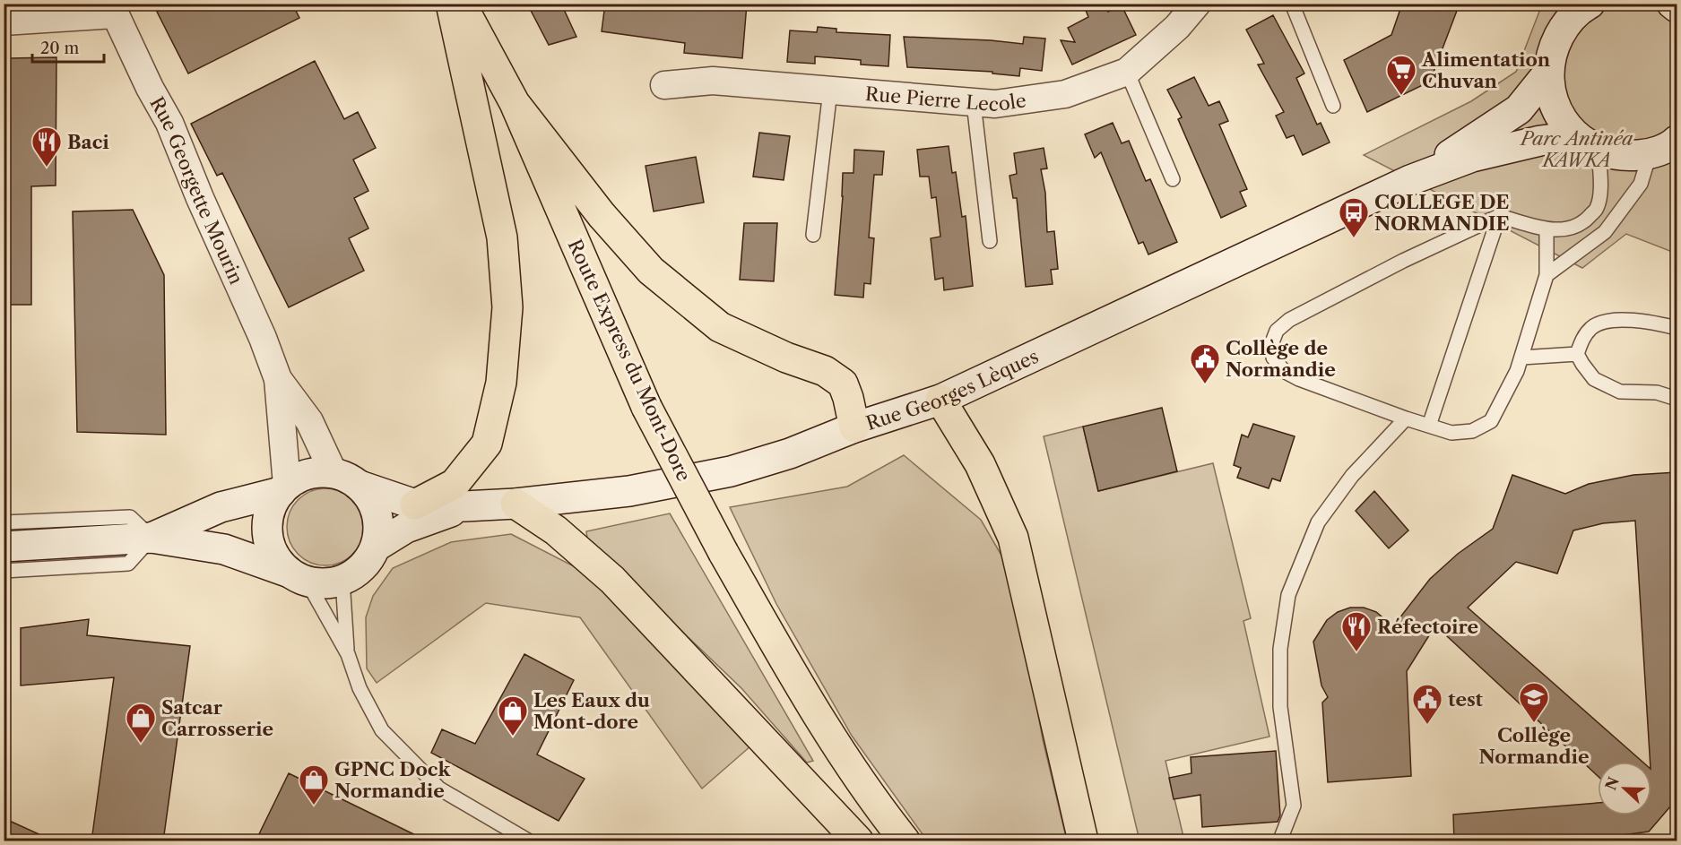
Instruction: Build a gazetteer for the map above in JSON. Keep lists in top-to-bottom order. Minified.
{"streets":{"main road":["Route Express du Mont-Dore","Rue Georges Lèques"],"street":["Rue Pierre Lecole","Rue Georgette Mourin"]},"crossings":[["Rue Georgette Mourin","Rue Georges Lèques"]],"parks":["Parc Antinéa KAWKA"],"places":{"supermarket":["Alimentation Chuvan"],"restaurant":["Baci","Réfectoire"],"bus stop":["COLLEGE DE NORMANDIE"],"public building":["Collège de Normandie","test"],"school or university":["Collège Normandie"],"shop":["Les Eaux du Mont-dore","Satcar Carrosserie","GPNC Dock Normandie"]},"scale_bar":"20 m","north":"left"}
